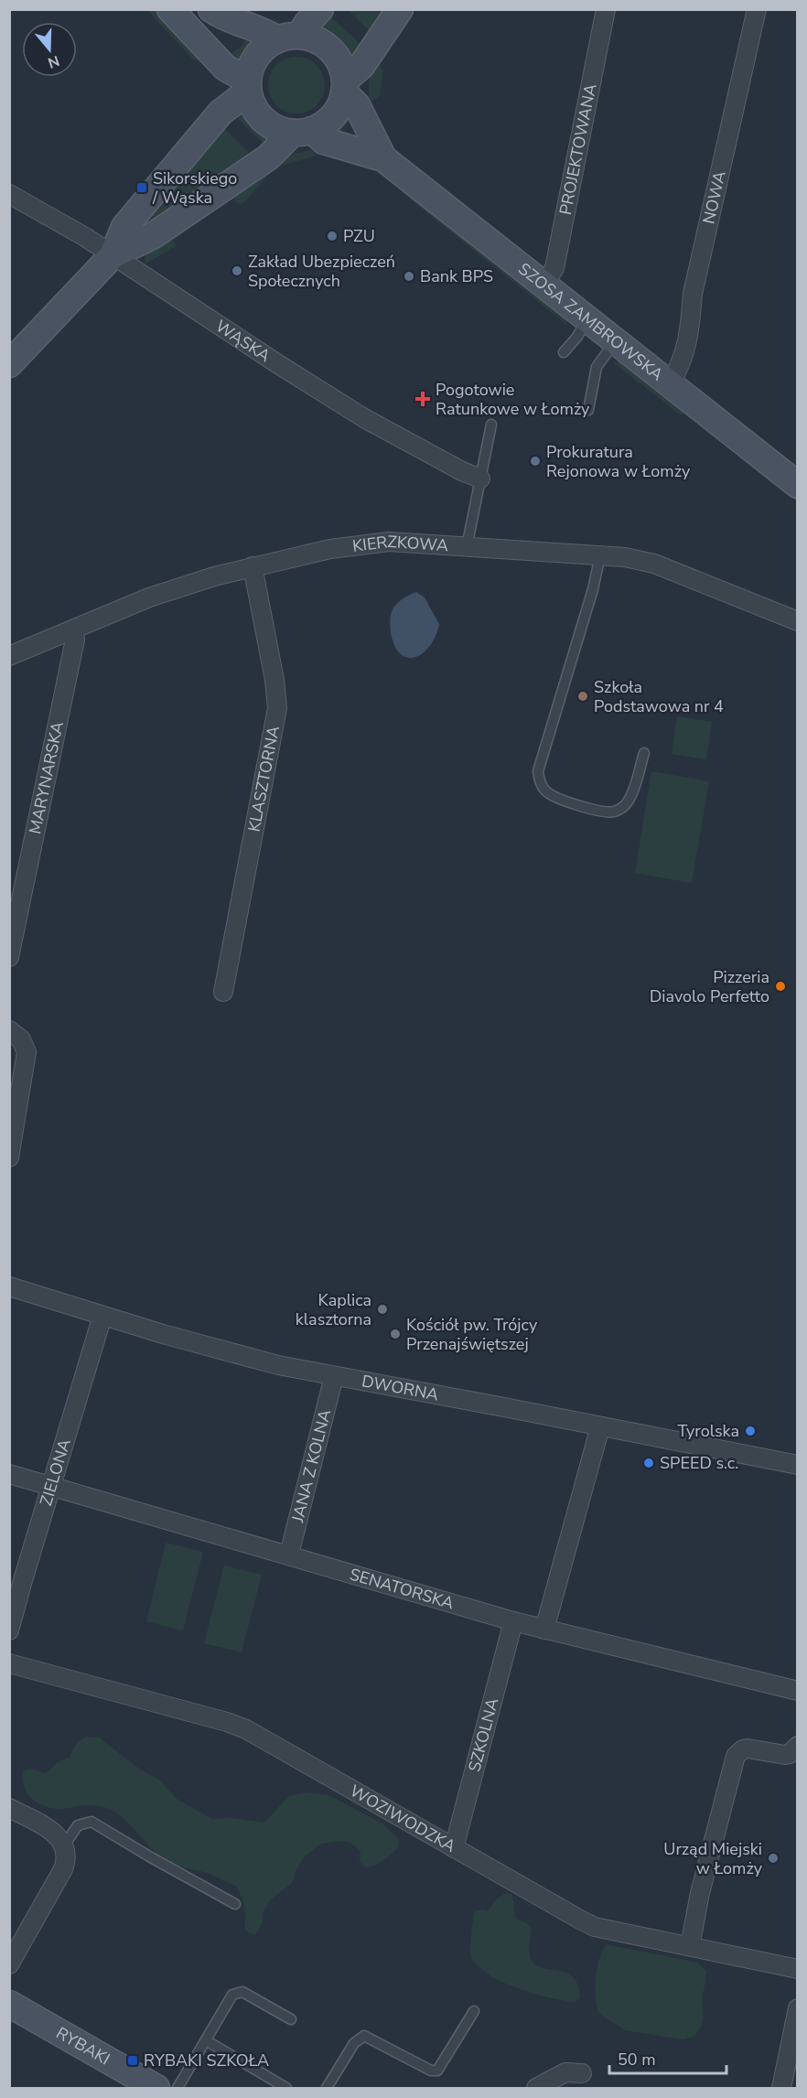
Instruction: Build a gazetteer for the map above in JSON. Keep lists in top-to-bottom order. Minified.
{"streets":{"street":["PROJEKTOWANA","NOWA","SZOSA ZAMBROWSKA","WĄSKA","KIERZKOWA","MARYNARSKA","KLASZTORNA","DWORNA","JANA Z KOLNA","ZIELONA","SENATORSKA","SZKOLNA","WOZIWODZKA","RYBAKI"]},"crossings":[["PROJEKTOWANA","SZOSA ZAMBROWSKA"],["NOWA","SZOSA ZAMBROWSKA"],["KIERZKOWA","MARYNARSKA"],["KIERZKOWA","KLASZTORNA"],["DWORNA","JANA Z KOLNA"],["DWORNA","ZIELONA"],["JANA Z KOLNA","SENATORSKA"],["ZIELONA","SENATORSKA"],["SENATORSKA","SZKOLNA"],["SZKOLNA","WOZIWODZKA"]],"places":{"transit":["Sikorskiego / Wąska","RYBAKI SZKOŁA"],"other":["PZU","Zakład Ubezpieczeń Społecznych","Bank BPS","Prokuratura Rejonowa w Łomży","Szkoła Podstawowa nr 4","Pizzeria Diavolo Perfetto","Kaplica klasztorna","Kościół pw. Trójcy Przenajświętszej","Tyrolska","SPEED s.c.","Urząd Miejski w Łomży"],"health":["Pogotowie Ratunkowe w Łomży"]},"scale_bar":"50 m","north":"bottom"}
